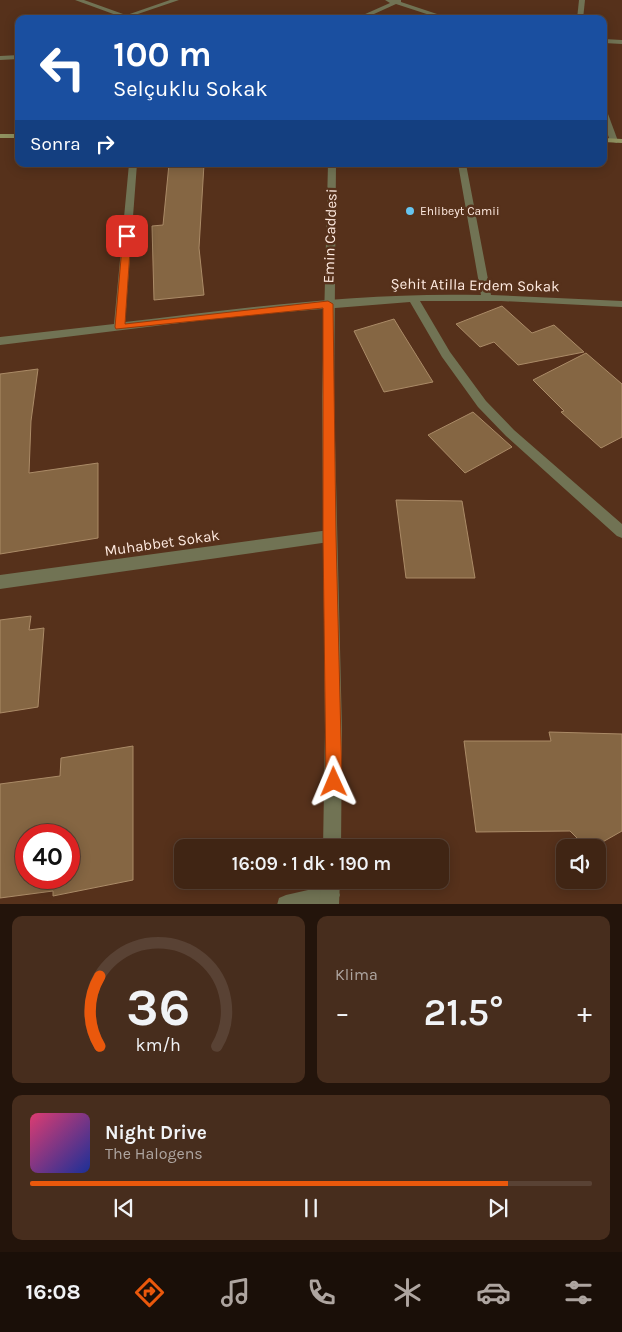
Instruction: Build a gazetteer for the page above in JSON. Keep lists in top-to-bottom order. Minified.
{"streets":{"street":["Emin Caddesi","Şehit Atilla Erdem Sokak","Muhabbet Sokak"]},"crossings":[["Emin Caddesi","Şehit Atilla Erdem Sokak"],["Emin Caddesi","Muhabbet Sokak"]],"places":["Ehlibeyt Camii"],"page":{"turn":["100 m","Selçuklu Sokak"],"then":"Sonra","limit":"40","trip":"16:09 · 1 dk · 190 m","tile":"Klima","heat":["−","21.5°","+"],"song":["Night Drive","The Halogens"],"tabs":"16:08","gauge":["36","km/h"]}}
